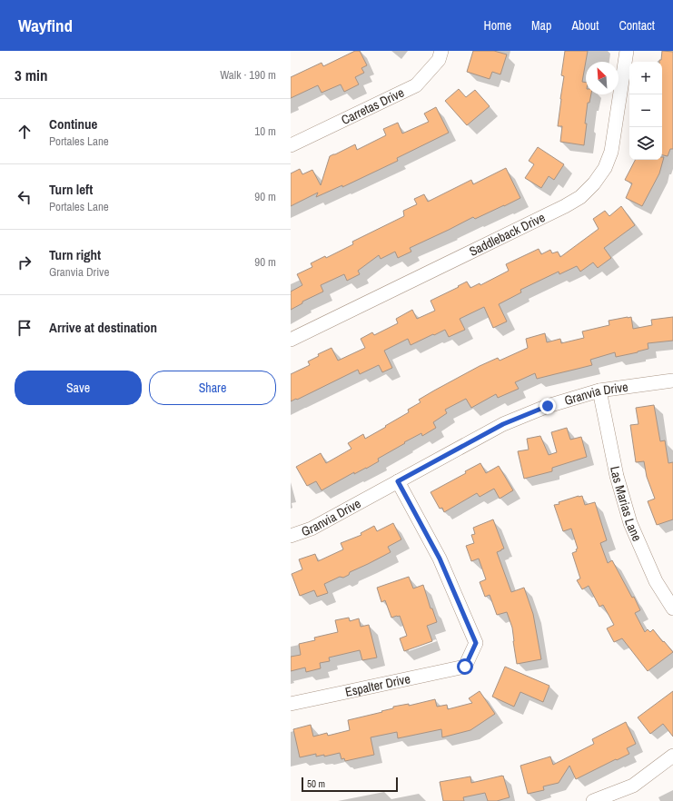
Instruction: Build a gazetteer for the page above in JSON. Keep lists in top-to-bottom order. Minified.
{"streets":{"street":["Carretas Drive","Saddleback Drive","Granvia Drive","Las Marias Lane","Espalter Drive"]},"crossings":[["Granvia Drive","Las Marias Lane"],["Granvia Drive","Espalter Drive"]],"scale_bar":"50 m","north":"top left","page":{"header":"Wayfind","nav":["Home","Map","About","Contact"],"heading":["3 min","Walk · 190 m"],"map_buttons":["+","−"],"list":[["Continue","Portales Lane","10 m"],["Turn left","Portales Lane","90 m"],["Turn right","Granvia Drive","90 m"],"Arrive at destination"],"buttons":["Save","Share"],"scale":"50 m"}}
